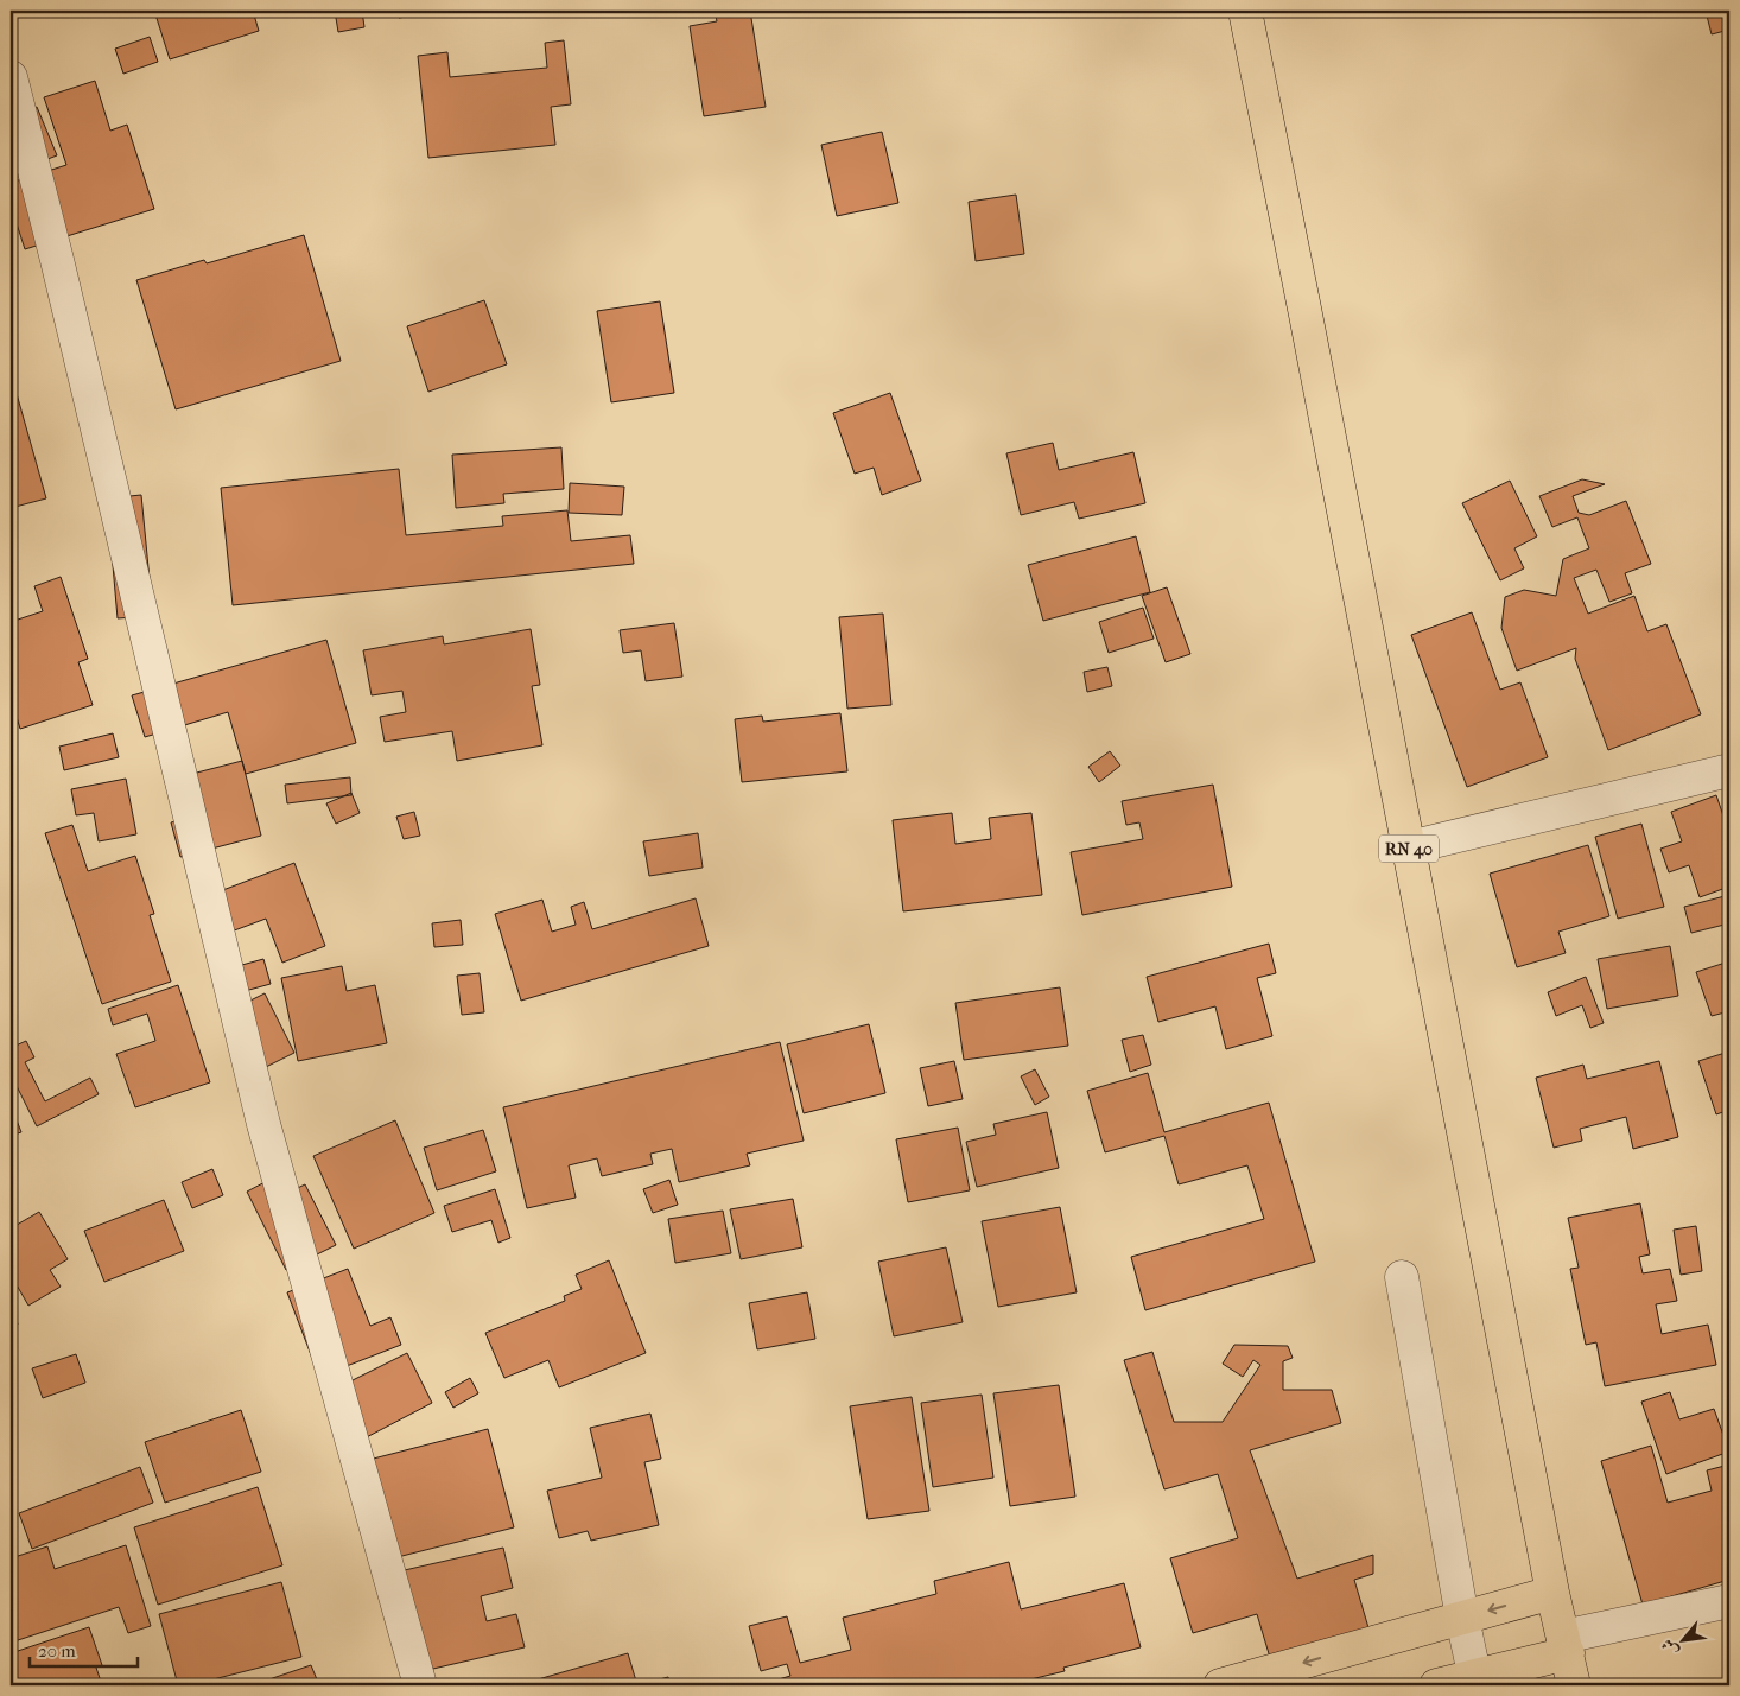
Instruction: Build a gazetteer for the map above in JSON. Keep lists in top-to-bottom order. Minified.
{"streets":{"main road":["RN 40"]},"scale_bar":"20 m","north":"bottom left"}
